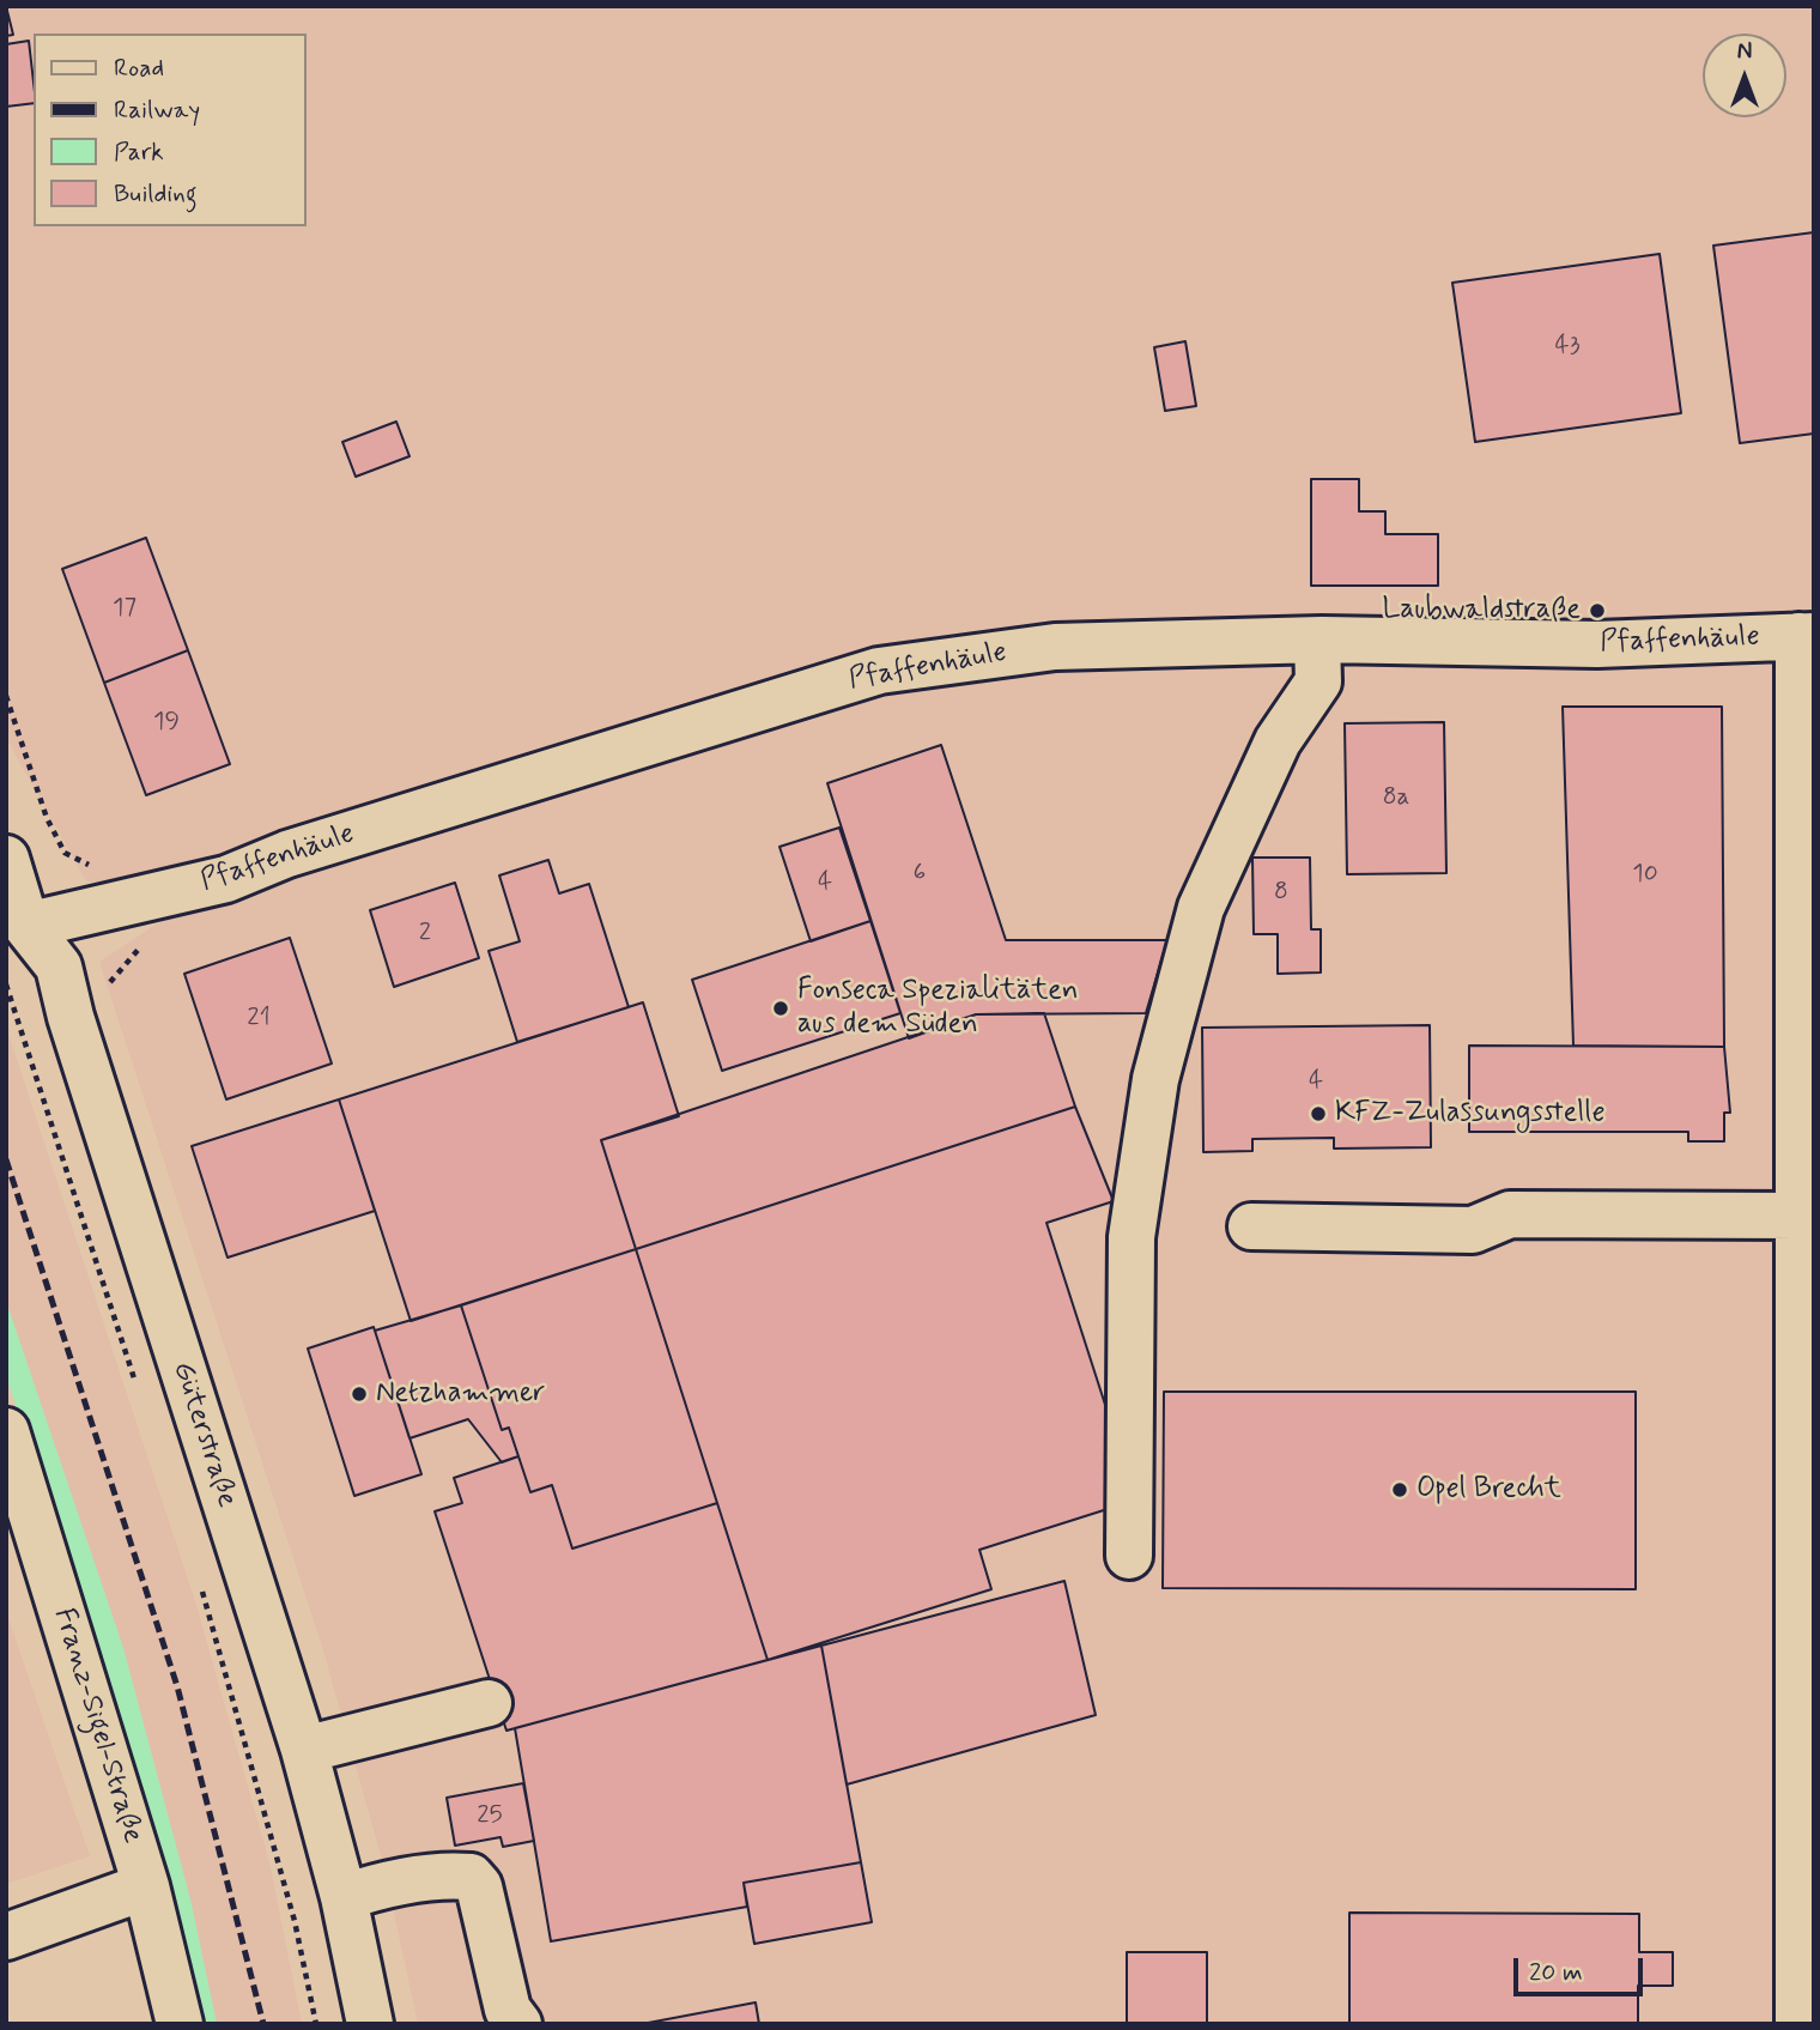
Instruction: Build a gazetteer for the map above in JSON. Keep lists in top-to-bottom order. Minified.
{"streets":{"street":["Pfaffenhäule","Güterstraße","Franz-Sigel-Straße"]},"crossings":[["Pfaffenhäule","Güterstraße"]],"places":["Laubwaldstraße","Fonseca Spezialitäten aus dem Süden","KFZ-Zulassungsstelle","Netzhammer","Opel Brecht"],"house_numbers":["43","17","19","8a","6","10","4","8","2","21","4","25"],"legend":["Road","Railway","Park","Building"],"scale_bar":"20 m","north":"top"}
